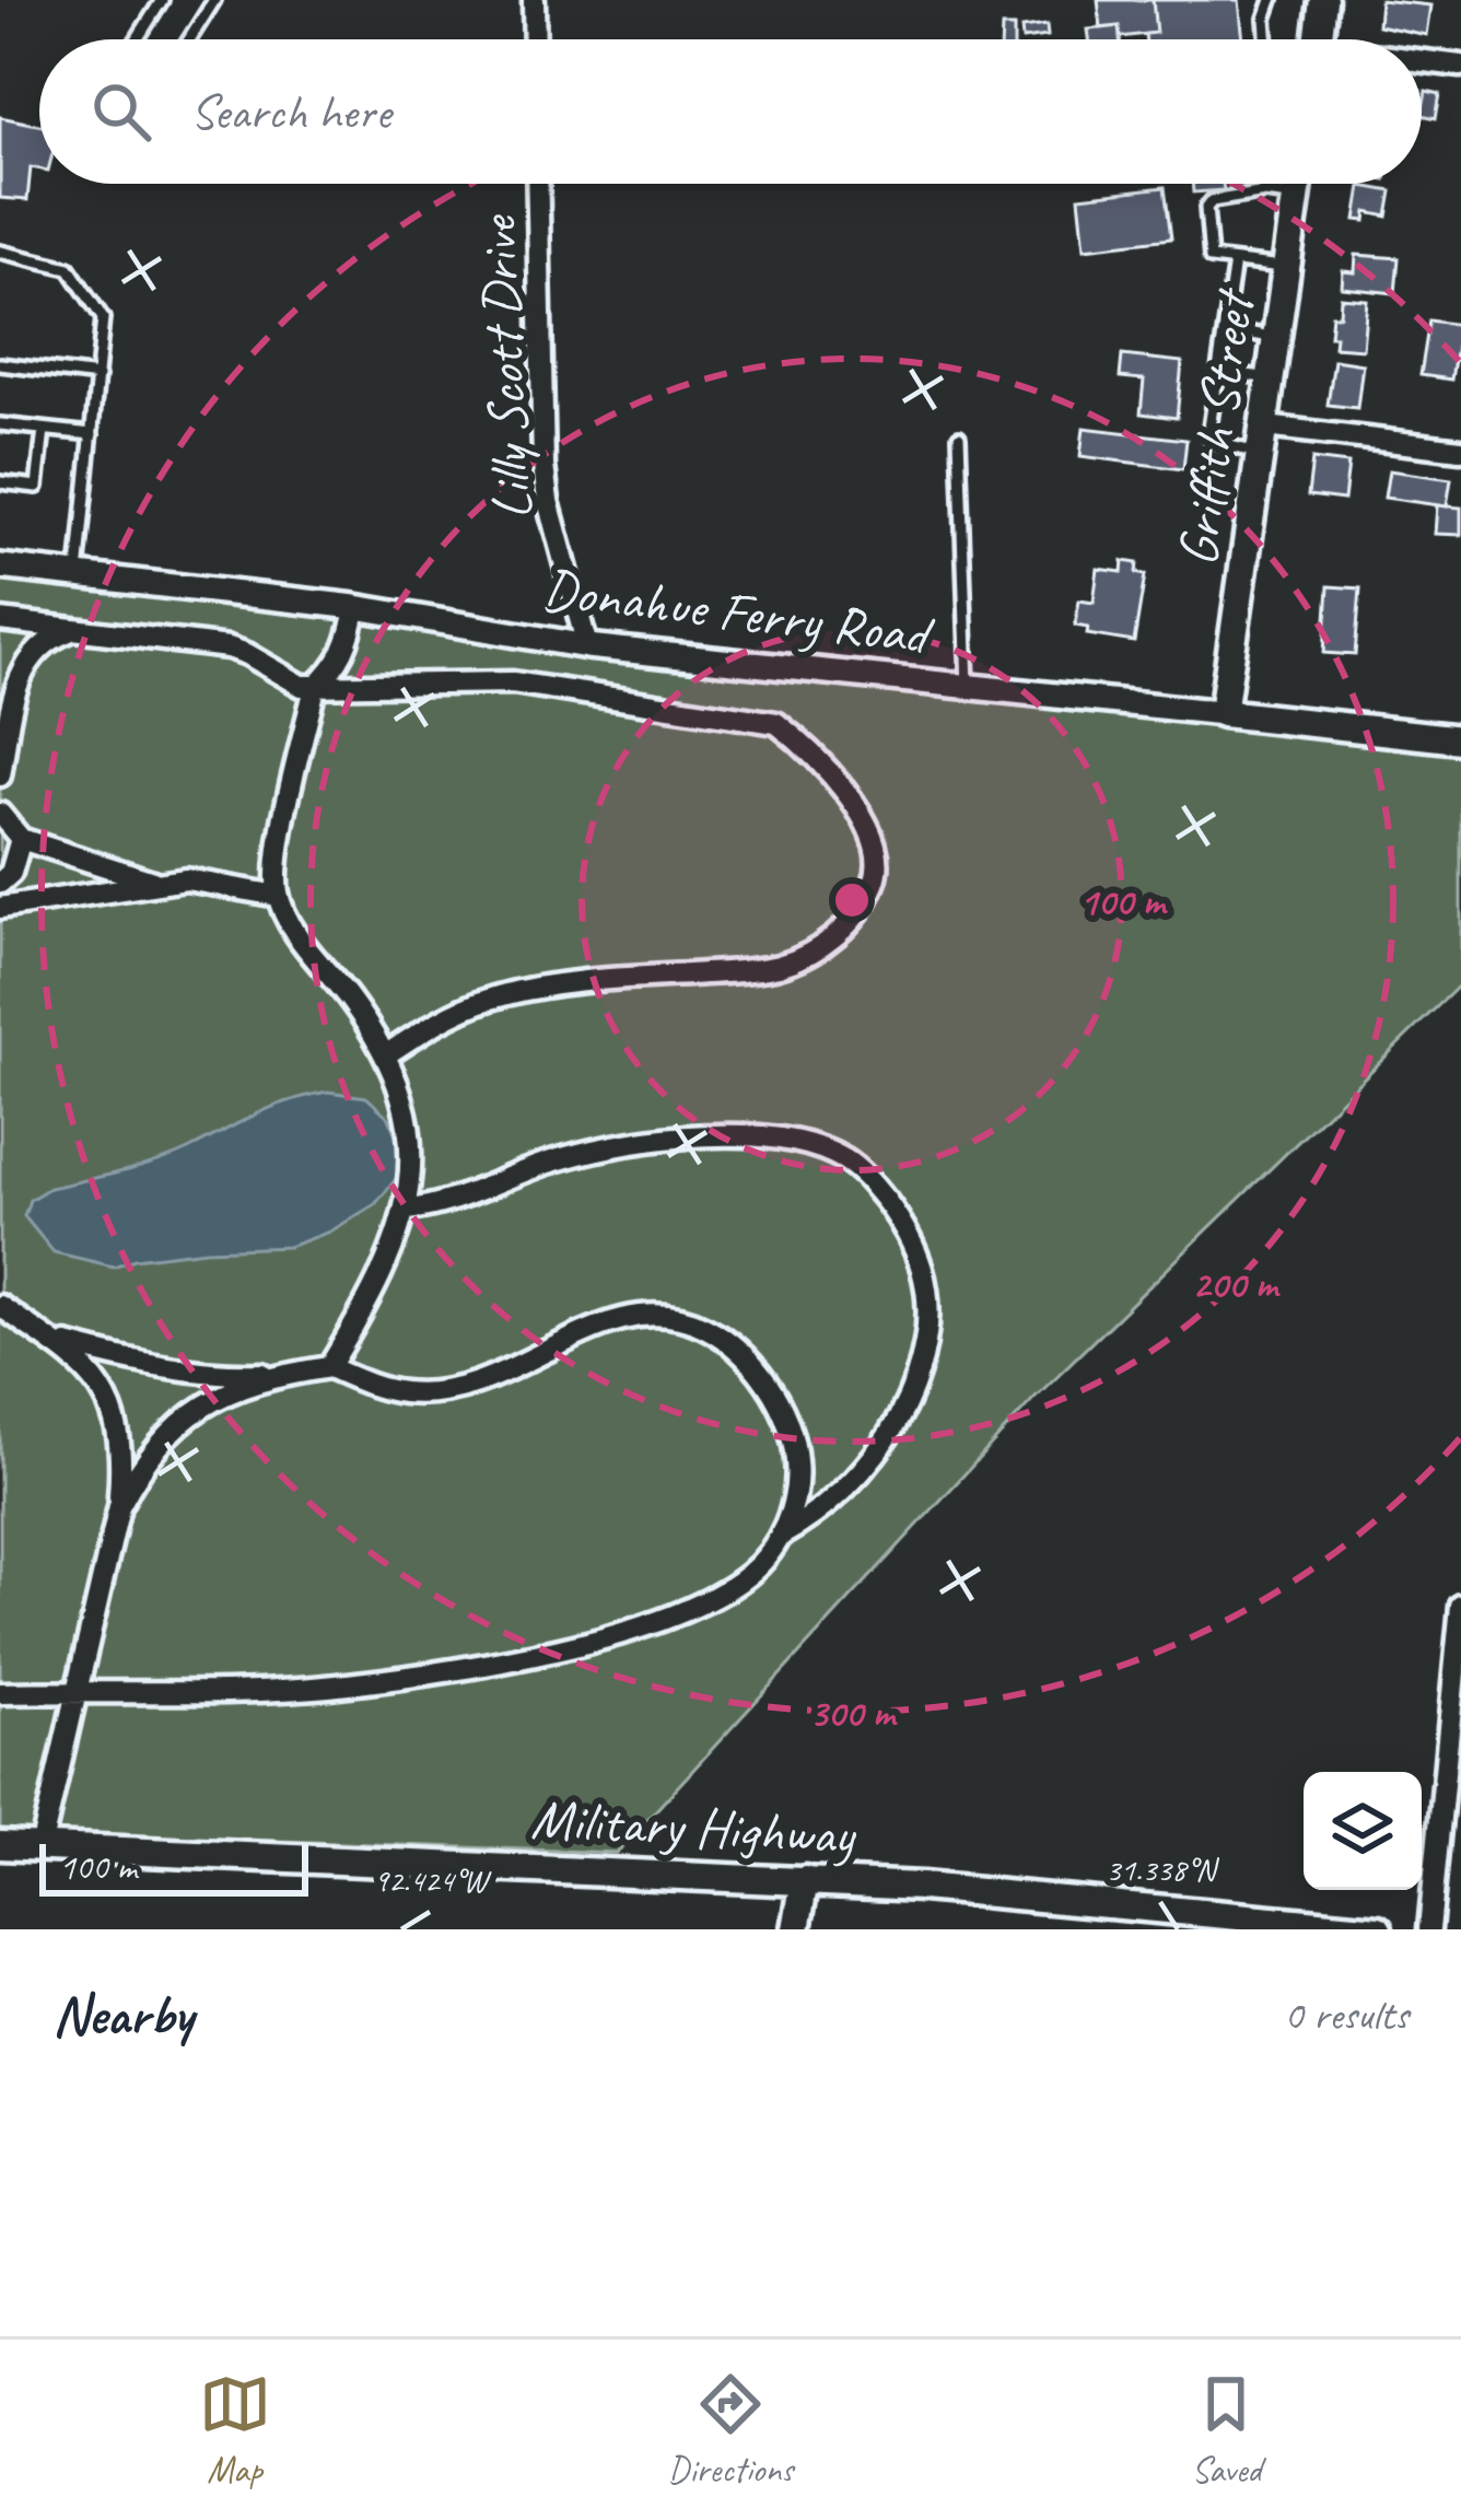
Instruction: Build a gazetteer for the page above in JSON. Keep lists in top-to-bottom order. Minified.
{"streets":{"main road":["Griffith Street","Donahue Ferry Road","Military Highway"],"street":["Lilly Scott Drive"]},"crossings":[["Lilly Scott Drive","Donahue Ferry Road"],["Griffith Street","Donahue Ferry Road"]],"scale_bar":"100 m","page":{"search":"Search here","scale":"100 m","heading":["Nearby","0 results"],"nav":["Map","Directions","Saved"]},"coordinates":["31.338°N","92.424°W"],"rings":["100 m","200 m","300 m"]}
